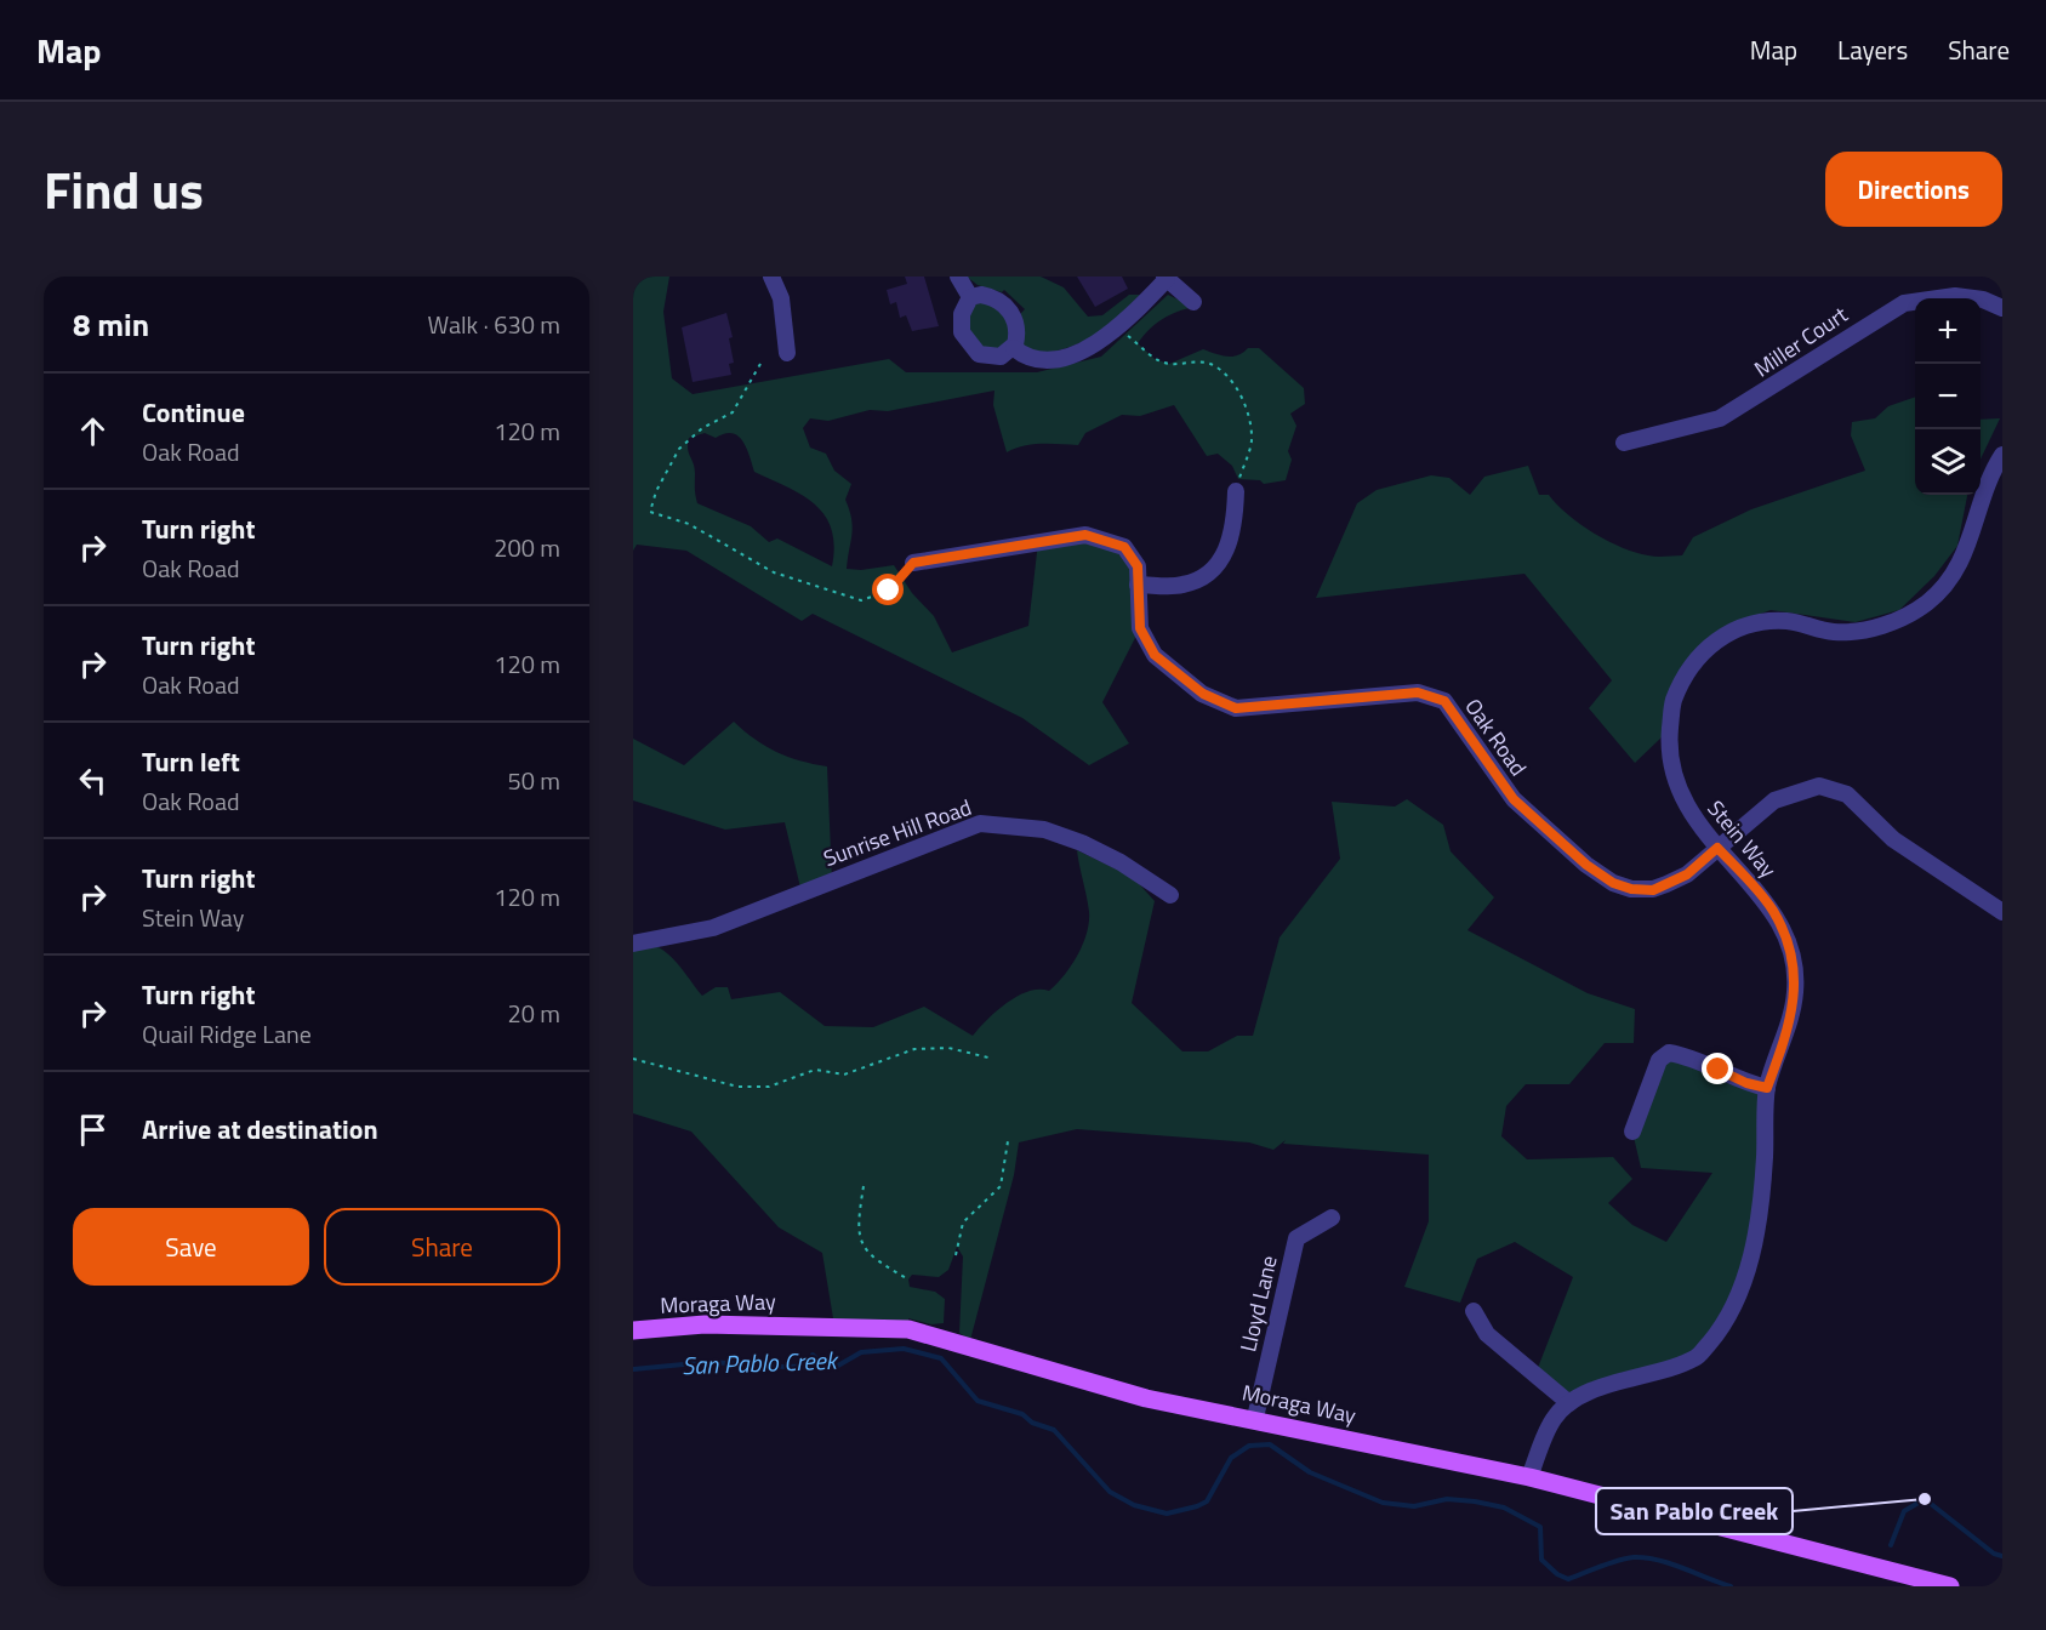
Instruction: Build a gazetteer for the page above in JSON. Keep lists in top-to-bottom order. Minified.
{"streets":{"main road":["Moraga Way"],"street":["Miller Court","Oak Road","Sunrise Hill Road","Stein Way","Lloyd Lane"]},"crossings":[["Oak Road","Stein Way"],["Moraga Way","Lloyd Lane"]],"water":["San Pablo Creek"],"places":["San Pablo Creek"],"page":{"header":"Map","nav":["Map","Layers","Share"],"title":"Find us","buttons":["Directions",["Save","Share"]],"heading":["8 min","Walk · 630 m"],"map_buttons":["+","−"],"list":[["Continue","Oak Road","120 m"],["Turn right","Oak Road","200 m"],["Turn right","Oak Road","120 m"],["Turn left","Oak Road","50 m"],["Turn right","Stein Way","120 m"],["Turn right","Quail Ridge Lane","20 m"],"Arrive at destination"]}}
